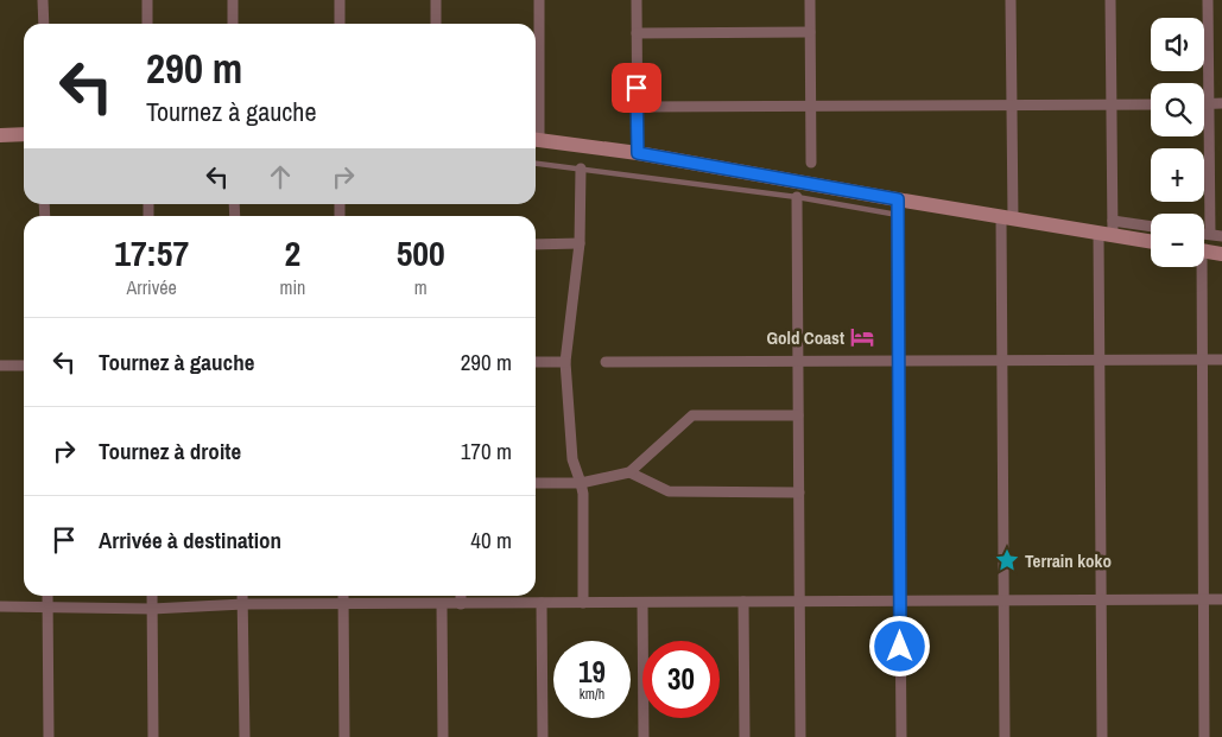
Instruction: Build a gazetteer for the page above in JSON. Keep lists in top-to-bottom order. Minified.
{"places":{"hotel":["Gold Coast"],"place":["Terrain koko"]},"page":{"map_buttons":["+","−"],"turn":["290 m","Tournez à gauche"],"eta":["17:57","Arrivée","2","min","500","m"],"list":[{"name":"Tournez à gauche","value":"290 m"},{"name":"Tournez à droite","value":"170 m"},{"name":"Arrivée à destination","value":"40 m"}],"speed":"19 km/h","limit":"30"}}
